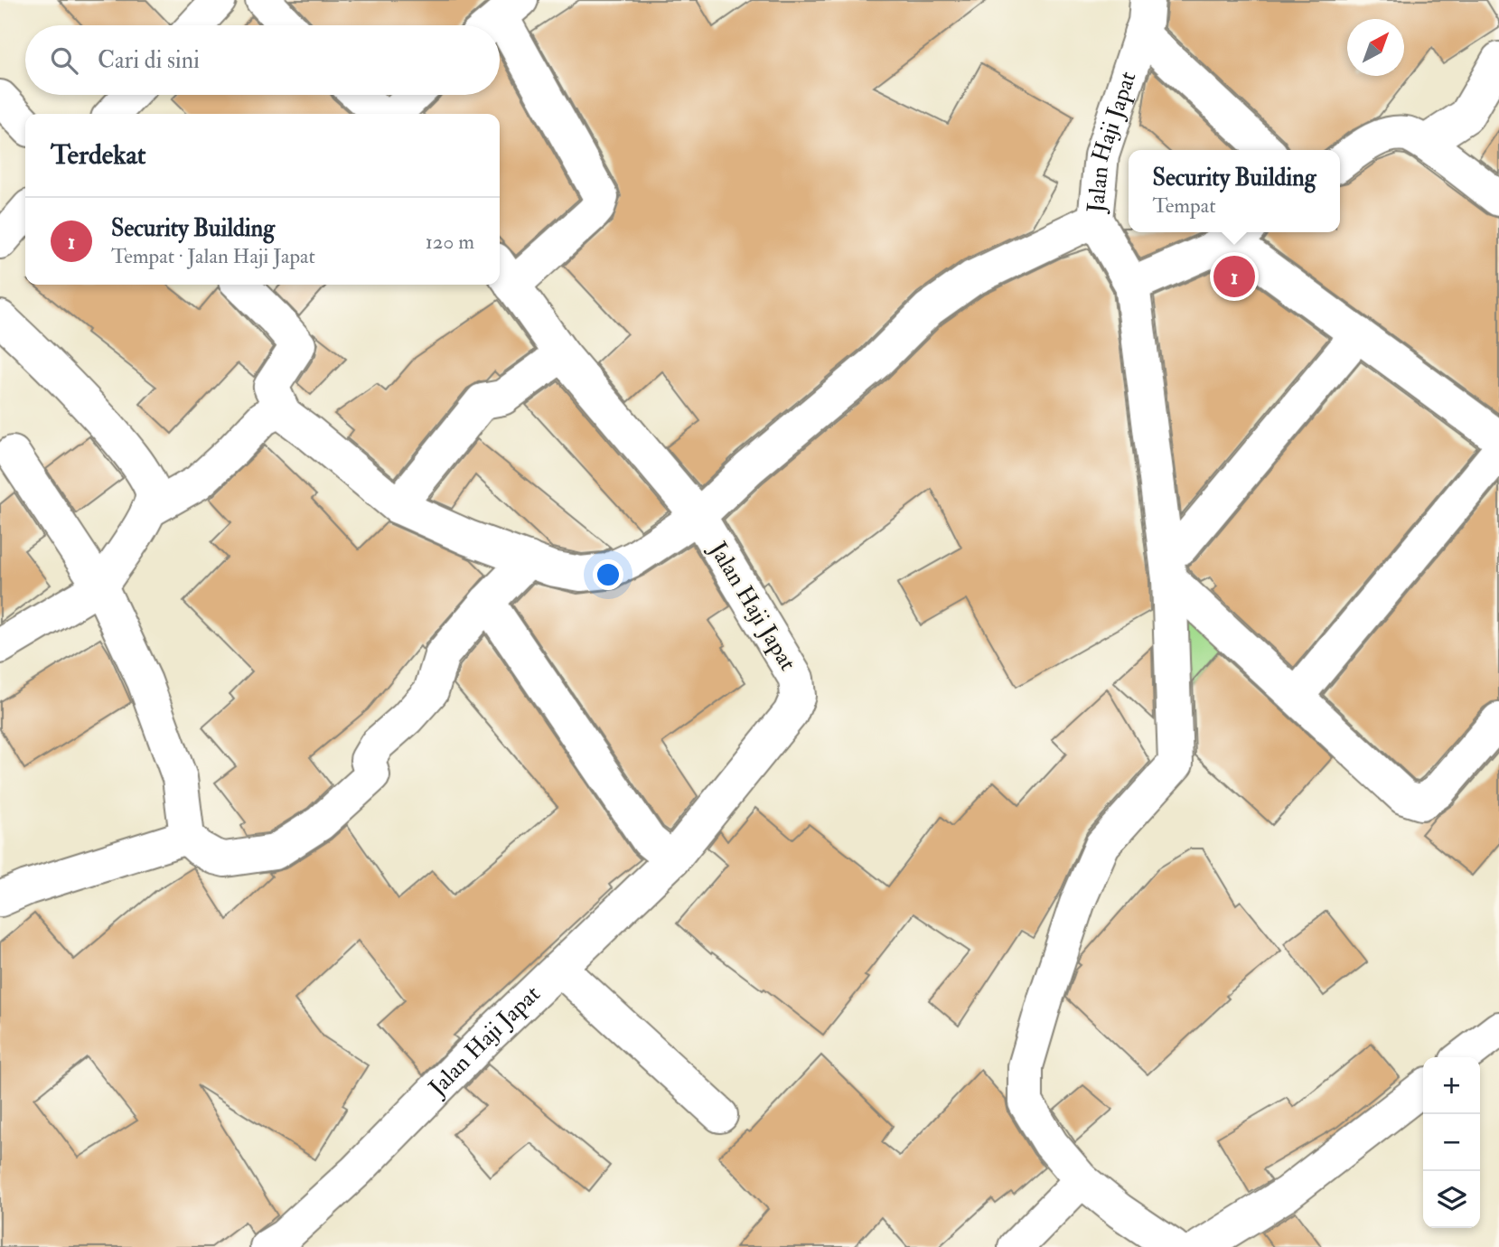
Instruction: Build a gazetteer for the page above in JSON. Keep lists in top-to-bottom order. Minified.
{"streets":{"street":["Jalan Haji Japat"]},"north":"top right","page":{"search":"Cari di sini","heading":"Terdekat","popup":["Security Building","Tempat"],"list":[{"mark":"1","name":"Security Building","note":"Tempat · Jalan Haji Japat","value":"120 m"}],"pins":"1","map_buttons":["+","−"]}}
